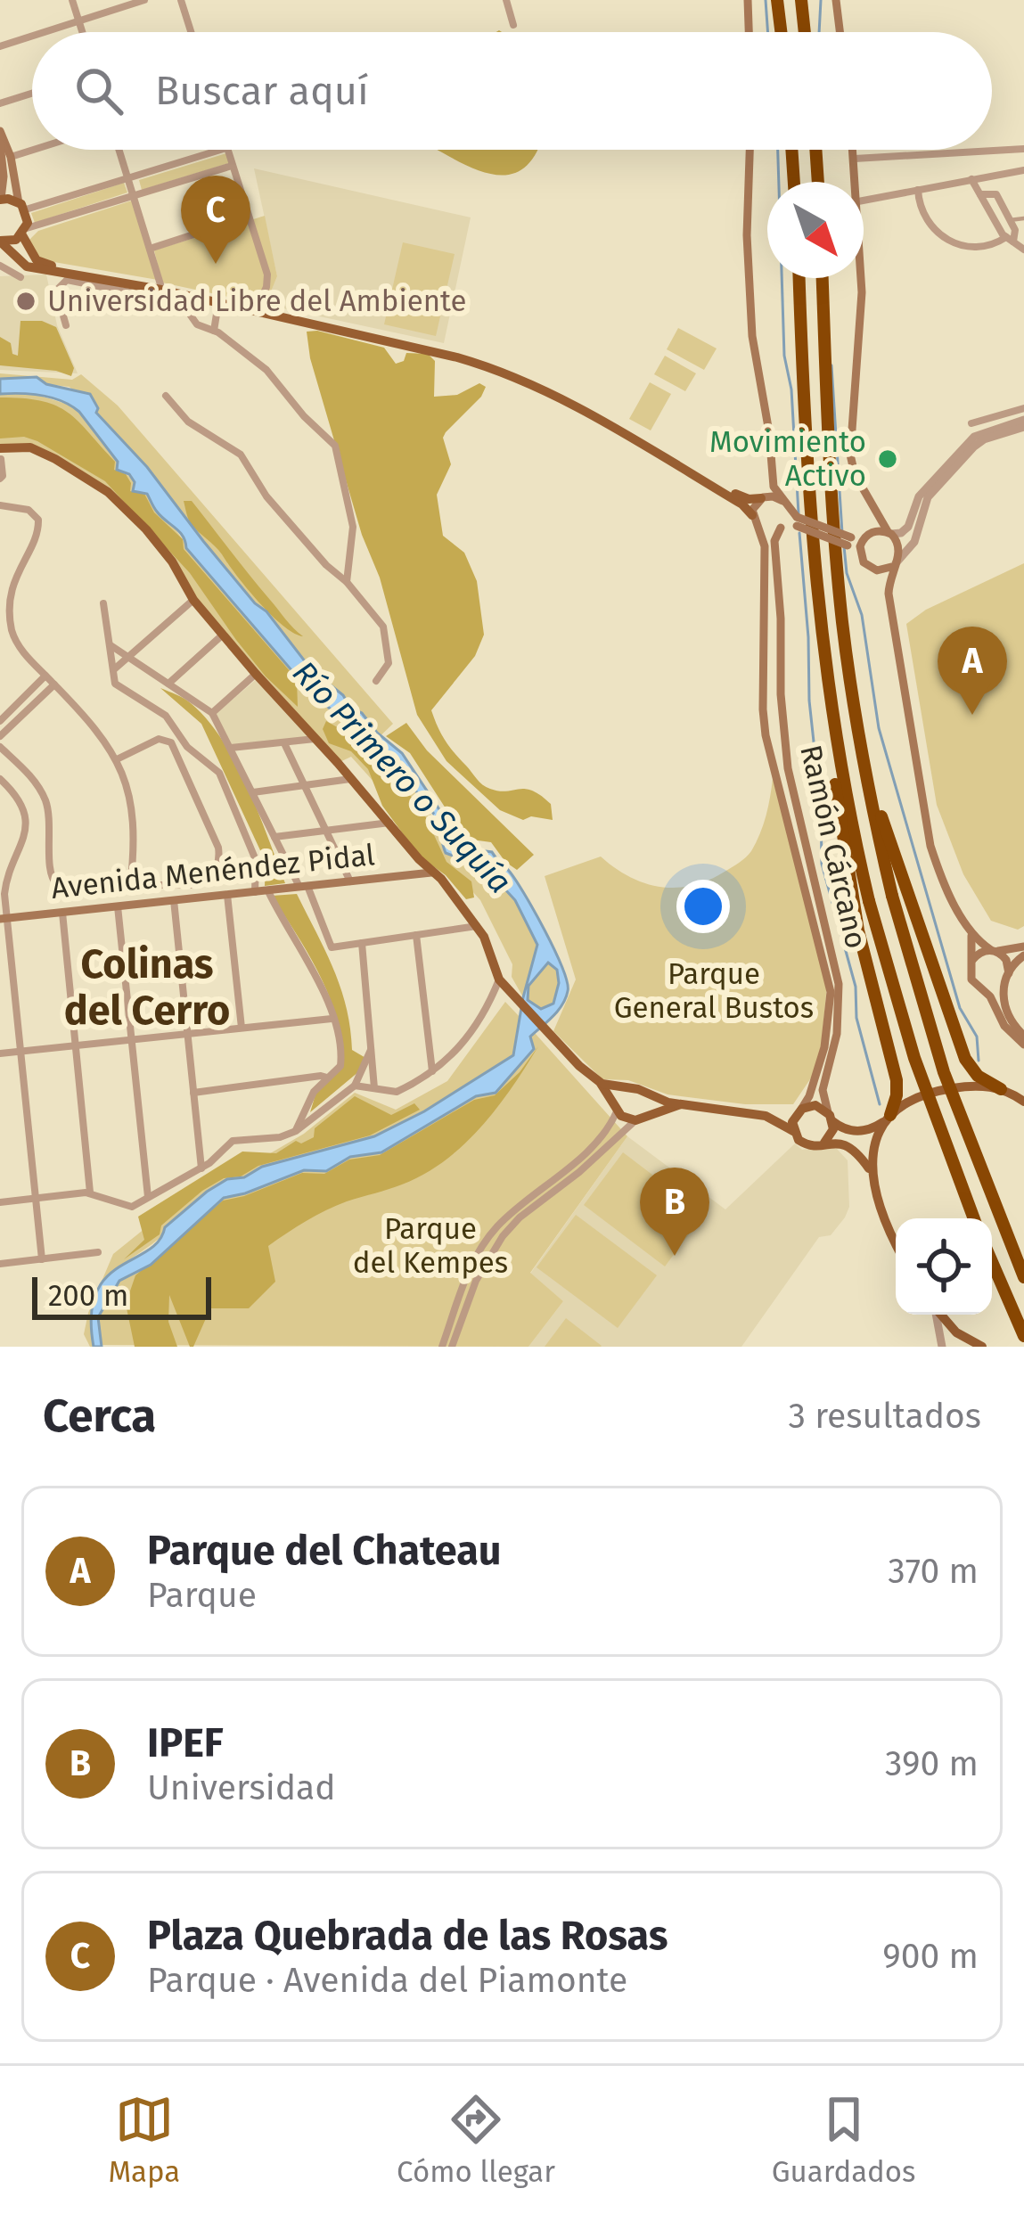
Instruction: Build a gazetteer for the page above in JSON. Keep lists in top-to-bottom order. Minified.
{"streets":{"main road":["Ramón Cárcano","Avenida Menéndez Pidal"]},"districts":["Colinas del Cerro"],"water":["Río Primero o Suquía"],"parks":["Parque General Bustos","Parque del Kempes"],"places":["Universidad Libre del Ambiente","Movimiento Activo"],"scale_bar":"200 m","north":"bottom right","page":{"search":"Buscar aquí","pins":["C","A","B"],"scale":"200 m","heading":["Cerca","3 resultados"],"list":[{"mark":"A","name":"Parque del Chateau","note":"Parque","value":"370 m"},{"mark":"B","name":"IPEF","note":"Universidad","value":"390 m"},{"mark":"C","name":"Plaza Quebrada de las Rosas","note":"Parque · Avenida del Piamonte","value":"900 m"}],"nav":["Mapa","Cómo llegar","Guardados"]}}
